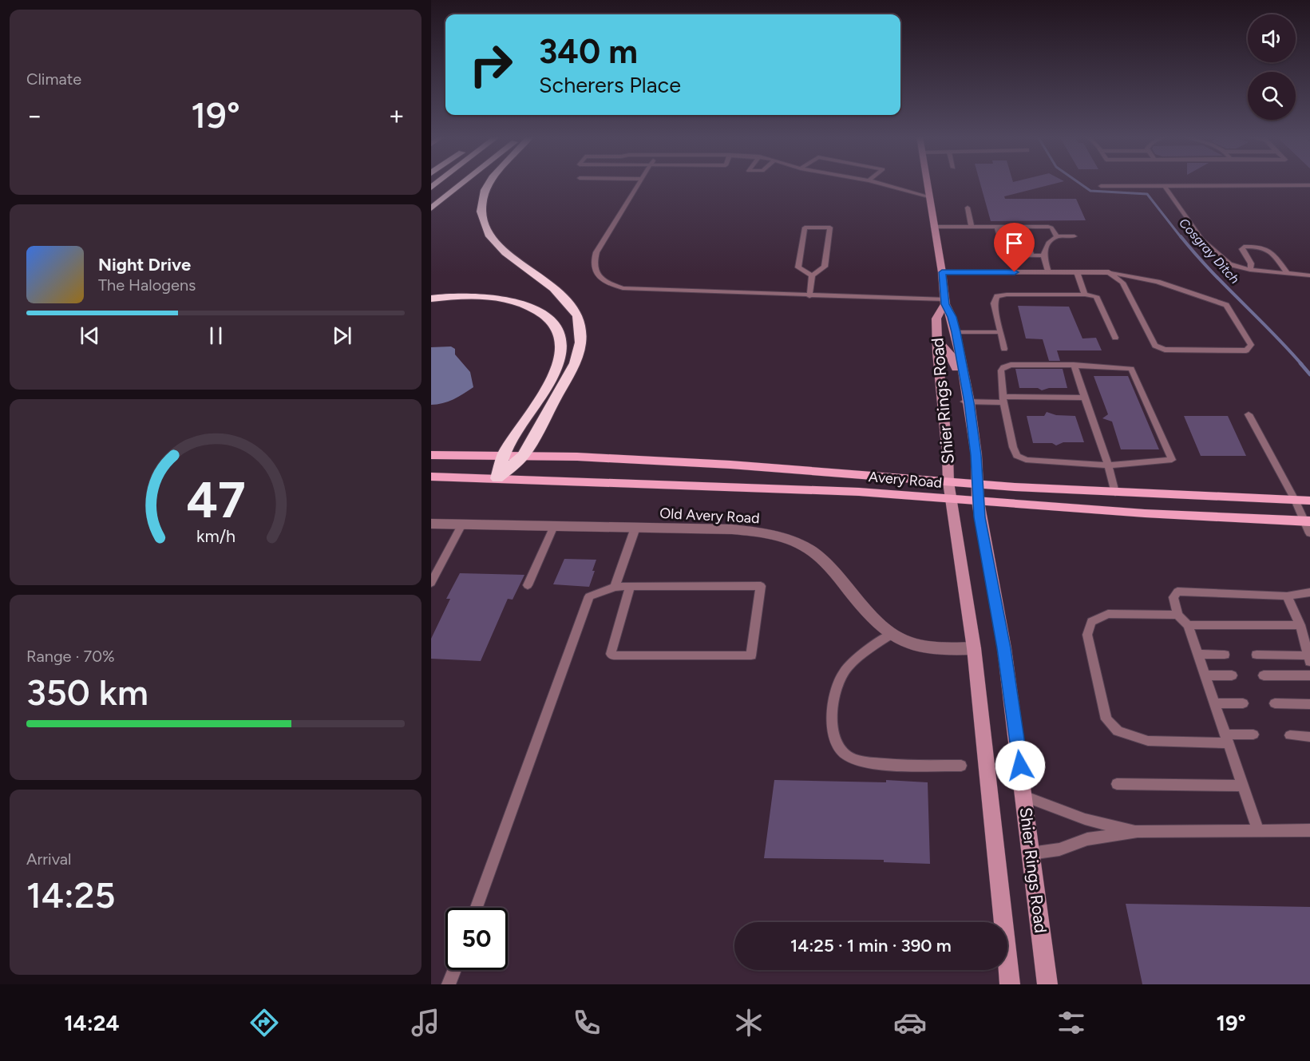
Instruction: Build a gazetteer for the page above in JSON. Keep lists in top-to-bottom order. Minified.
{"streets":{"main road":["Shier Rings Road","Avery Road"],"street":["Old Avery Road"]},"crossings":[["Shier Rings Road","Avery Road"],["Shier Rings Road","Old Avery Road"]],"water":["Cosgray Ditch"],"page":{"tile":["Climate",["Range · 70%","350 km"],["Arrival","14:25"]],"turn":["340 m","Scherers Place"],"heat":["−","19°","+"],"song":["Night Drive","The Halogens"],"limit":"50","trip":"14:25 · 1 min · 390 m","tabs":["14:24","19°"],"gauge":["47","km/h"]}}
